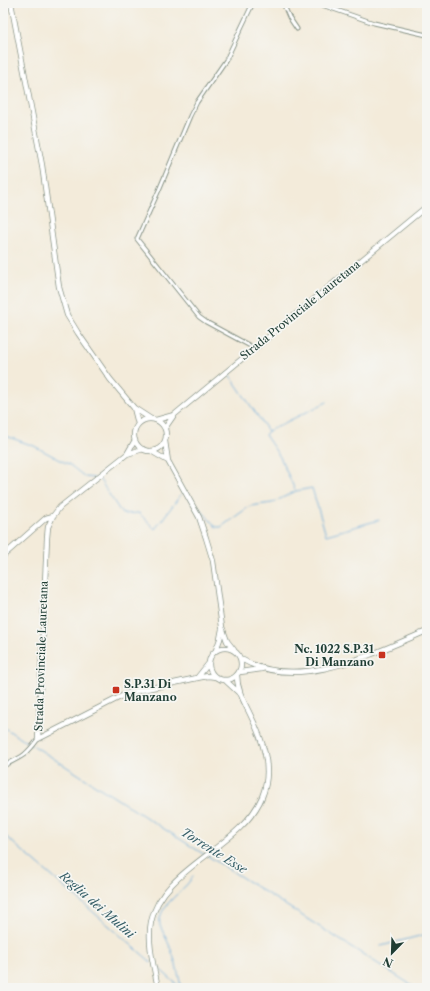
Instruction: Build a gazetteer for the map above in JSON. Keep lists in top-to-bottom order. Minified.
{"streets":{"main road":["Strada Provinciale Lauretana"]},"water":["Torrente Esse","Reglia dei Mulini"],"places":{"transit":["Nc. 1022 S.P.31 Di Manzano","S.P.31 Di Manzano"]},"north":"bottom left"}
